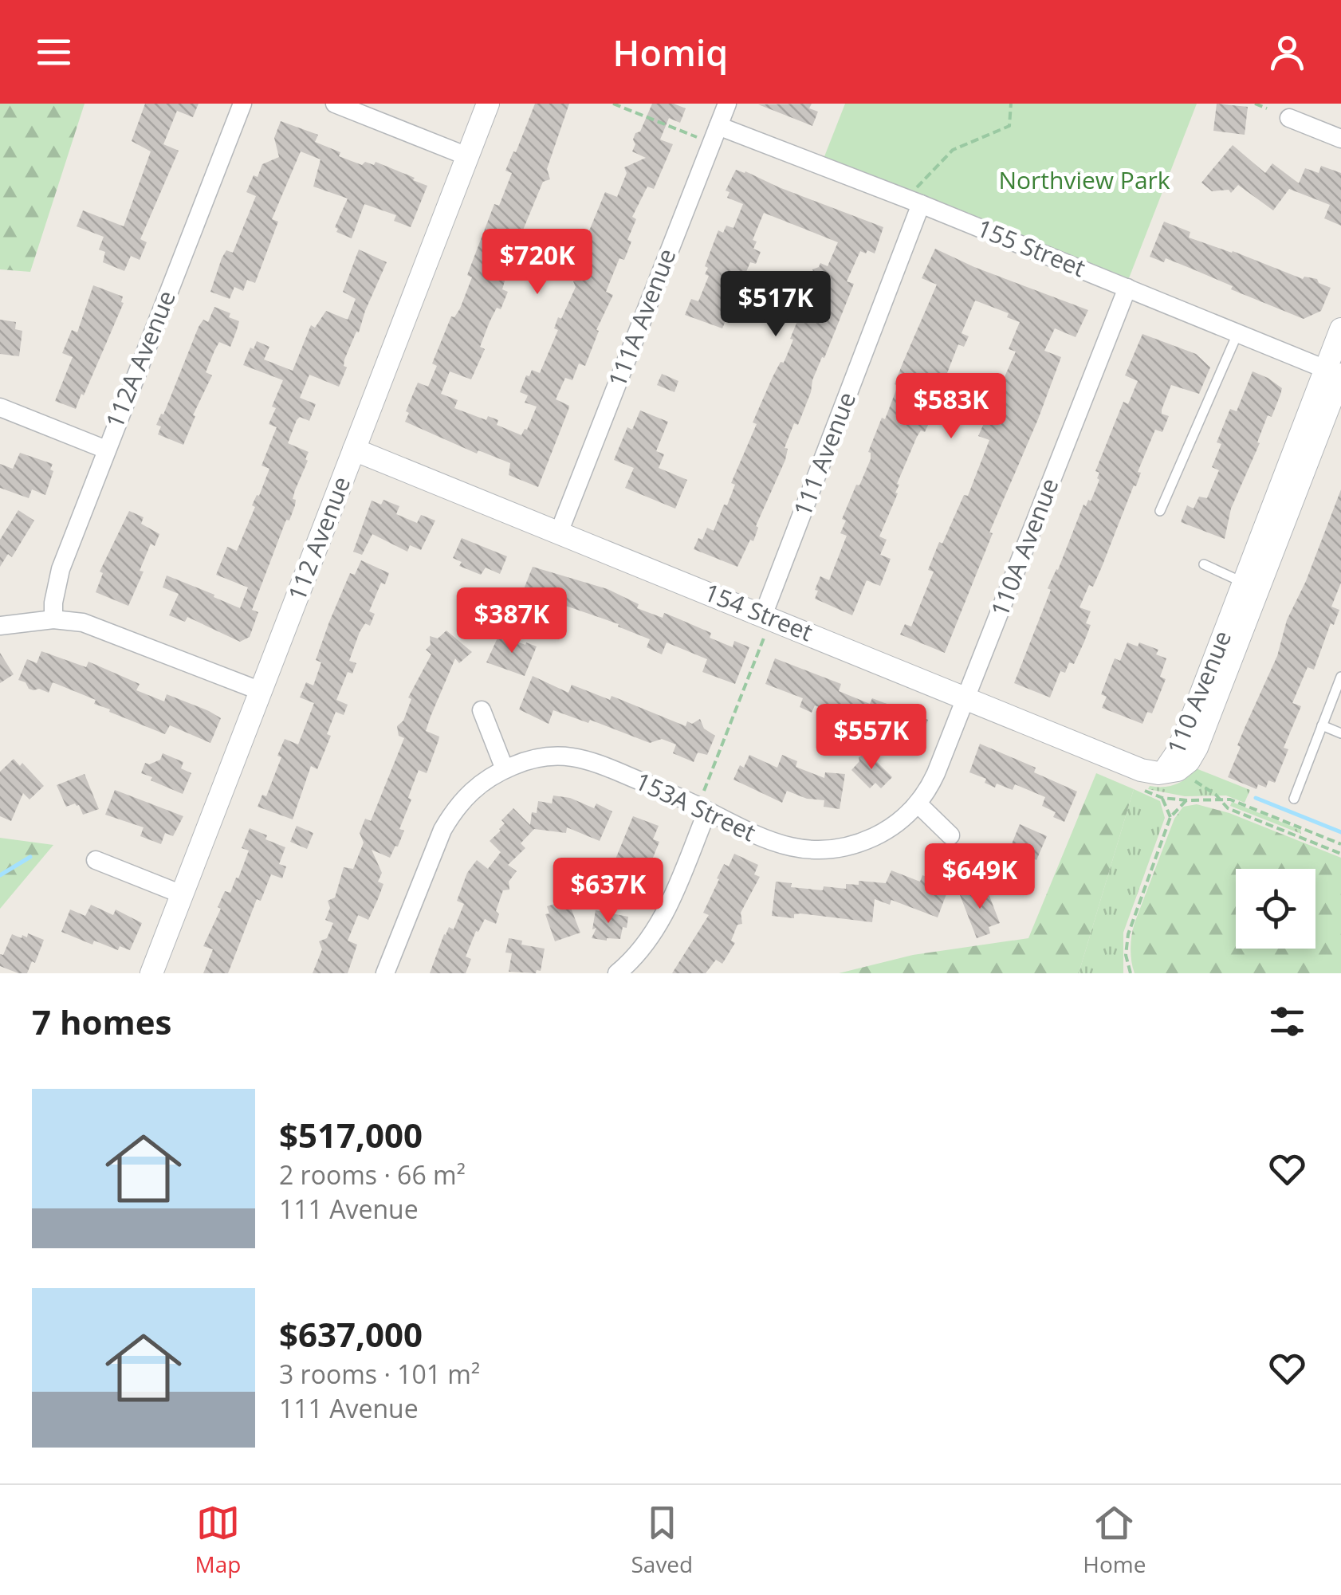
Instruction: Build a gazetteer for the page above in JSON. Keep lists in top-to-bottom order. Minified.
{"streets":{"street":["155 Street","111A Avenue","112A Avenue","111 Avenue","112 Avenue","110A Avenue","154 Street","110 Avenue","153A Street"]},"crossings":[["155 Street","111A Avenue"],["155 Street","111 Avenue"],["155 Street","110A Avenue"],["155 Street","110 Avenue"],["111A Avenue","154 Street"],["111 Avenue","154 Street"],["112 Avenue","154 Street"],["110A Avenue","154 Street"],["110A Avenue","153A Street"],["154 Street","110 Avenue"]],"parks":["Northview Park"],"page":{"header":"Homiq","price":["$720K","$517K","$583K","$387K","$557K","$649K","$637K"],"heading":"7 homes","list":[{"name":"$517,000","note":"2 rooms · 66 m² · 111 Avenue"},{"name":"$637,000","note":"3 rooms · 101 m² · 111 Avenue"}],"tabs":["Map","Saved","Home"]}}
